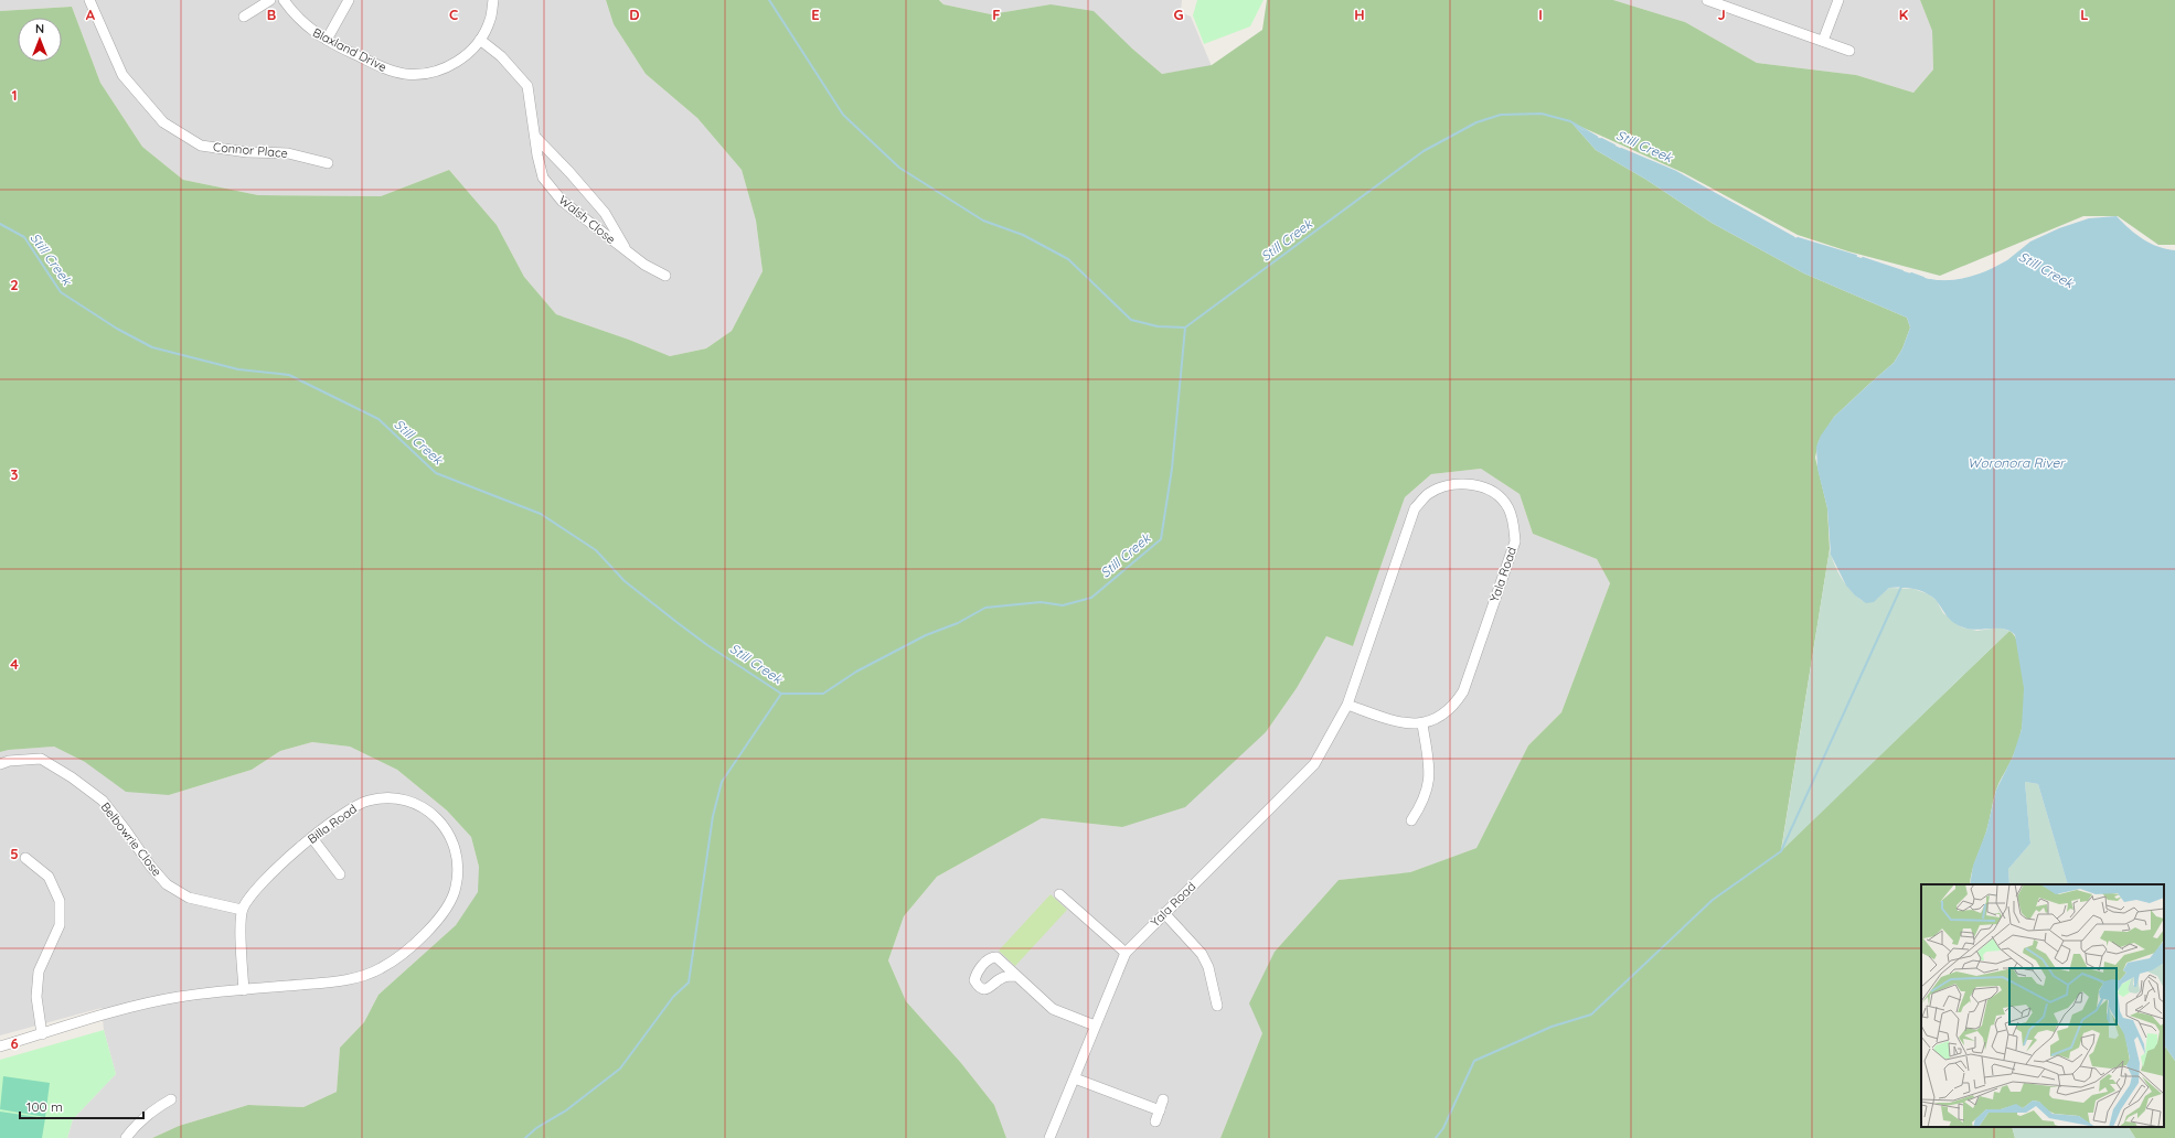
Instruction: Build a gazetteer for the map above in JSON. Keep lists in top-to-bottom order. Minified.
{"streets":{"street":["Blaxland Drive","Connor Place","Walsh Close","Yala Road","Billa Road","Belbowrie Close"]},"crossings":[["Blaxland Drive","Walsh Close"],["Billa Road","Belbowrie Close"]],"water":["Still Creek","Woronora River"],"scale_bar":"100 m","north":"top","grid":{"columns":["A","B","C","D","E","F","G","H","I","J","K","L"],"rows":["1","2","3","4","5","6"]}}
